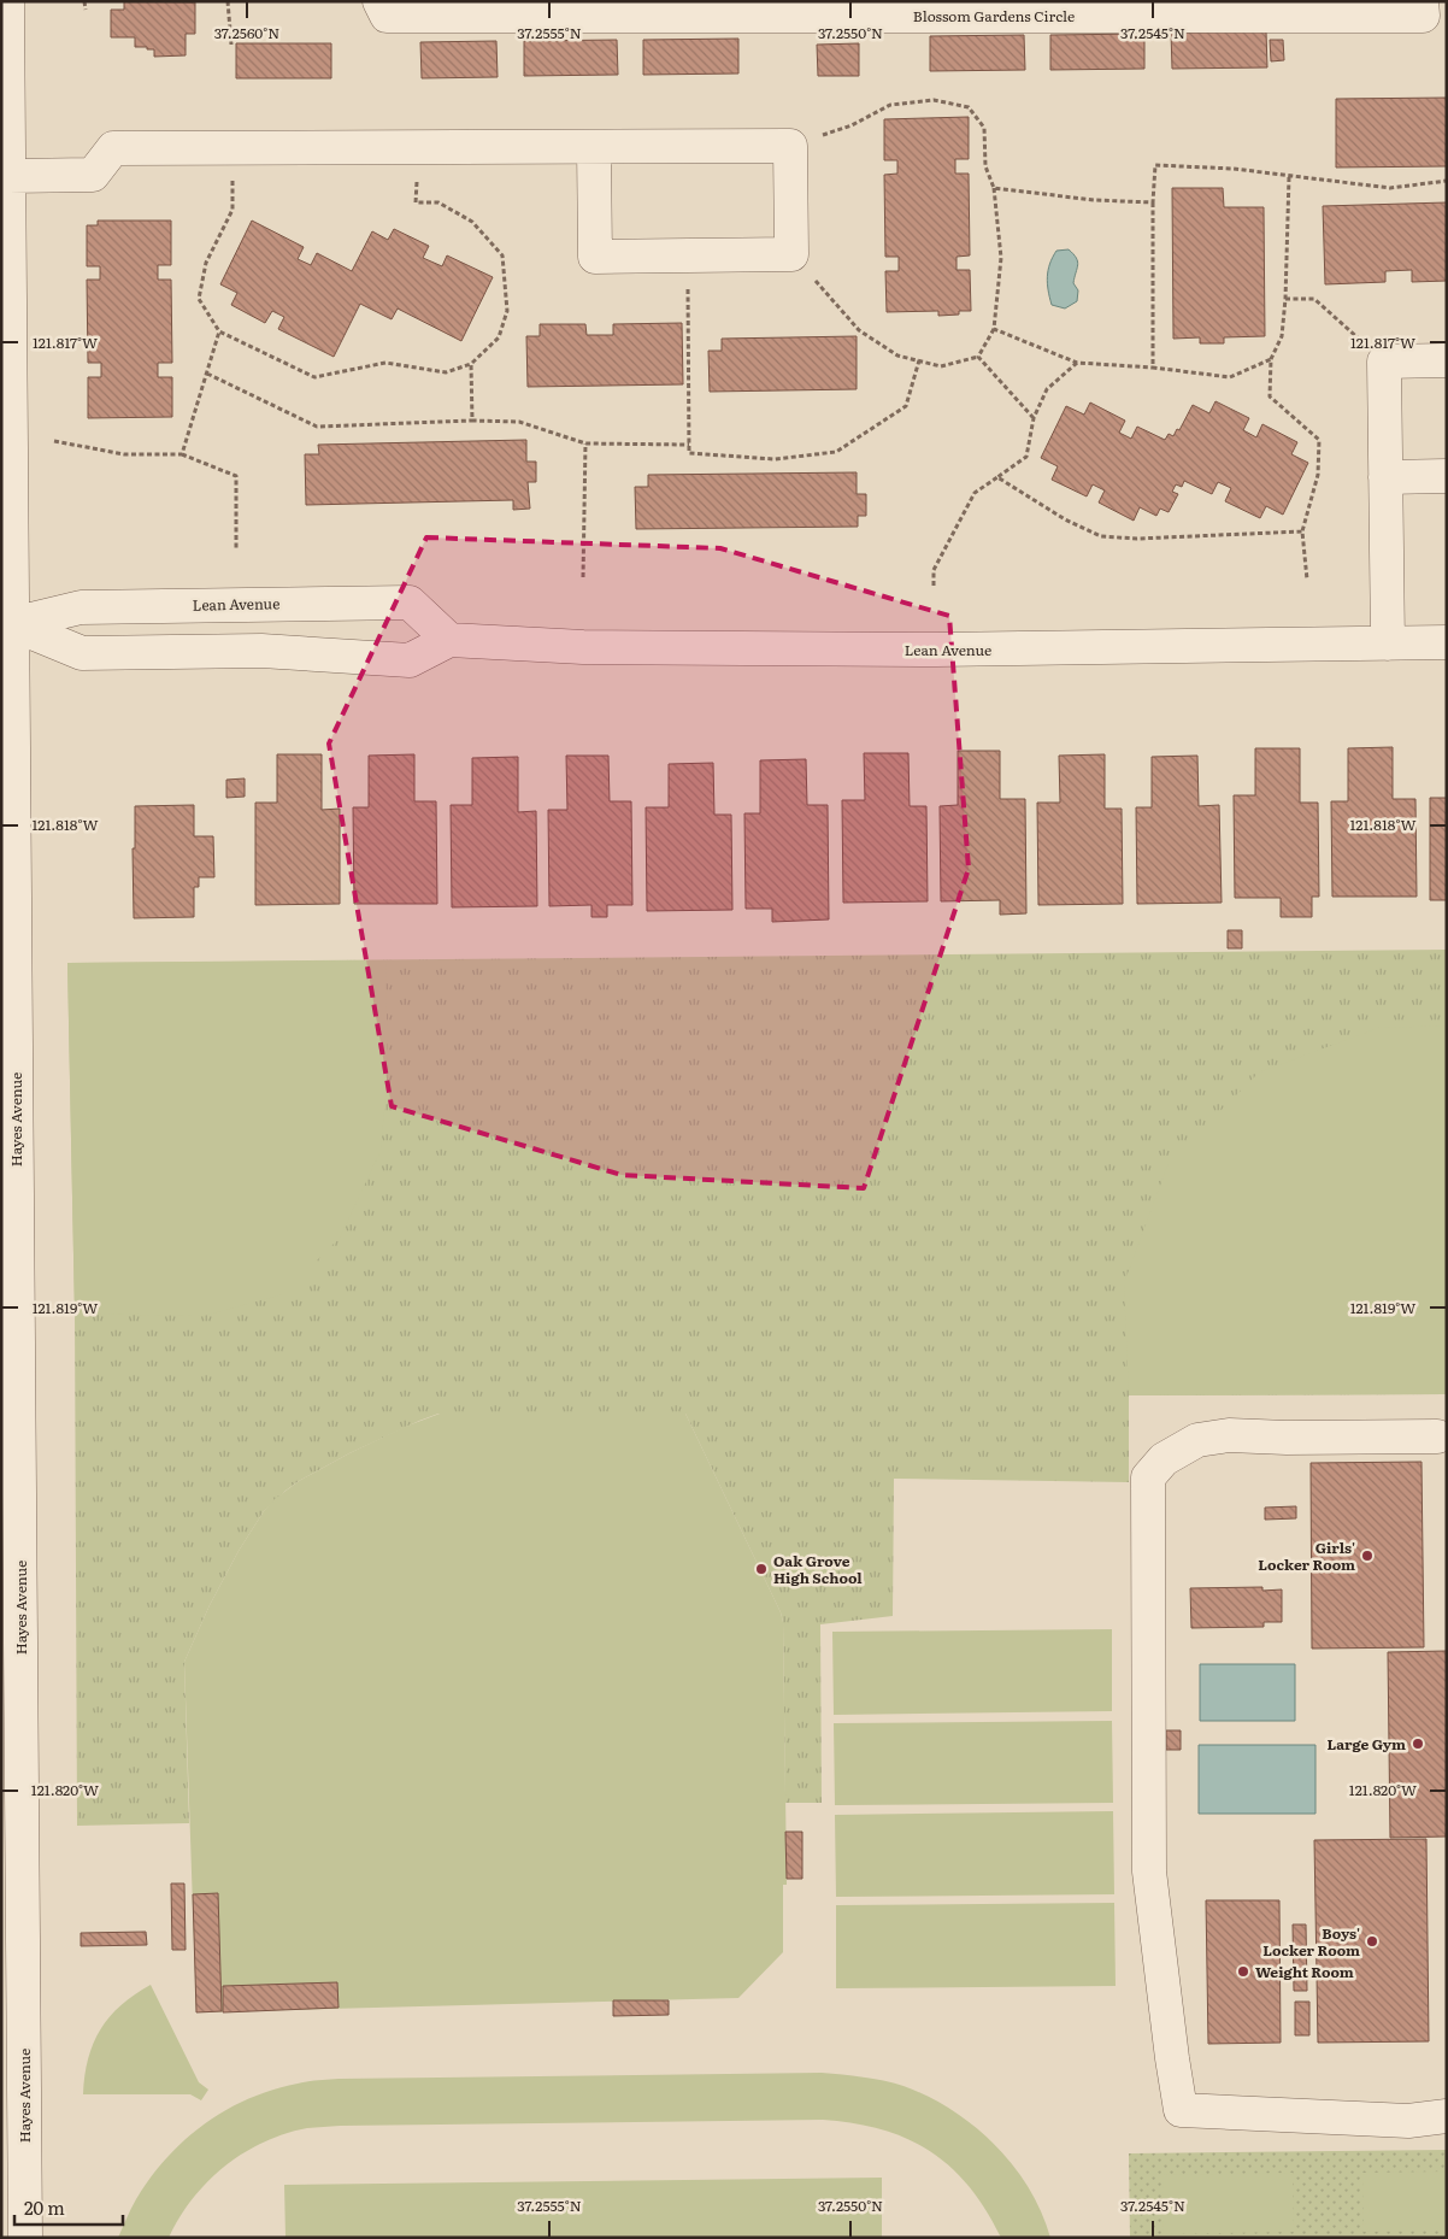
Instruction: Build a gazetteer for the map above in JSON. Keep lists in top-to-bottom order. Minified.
{"streets":{"street":["Blossom Gardens Circle","Lean Avenue","Hayes Avenue"]},"crossings":[["Lean Avenue","Hayes Avenue"]],"places":["Girls' Locker Room","Oak Grove High School","Large Gym","Boys' Locker Room","Weight Room"],"scale_bar":"20 m","coordinates":["37.2560°N","37.2555°N","37.2550°N","37.2545°N","121.817°W","121.818°W","121.819°W","121.820°W"]}
